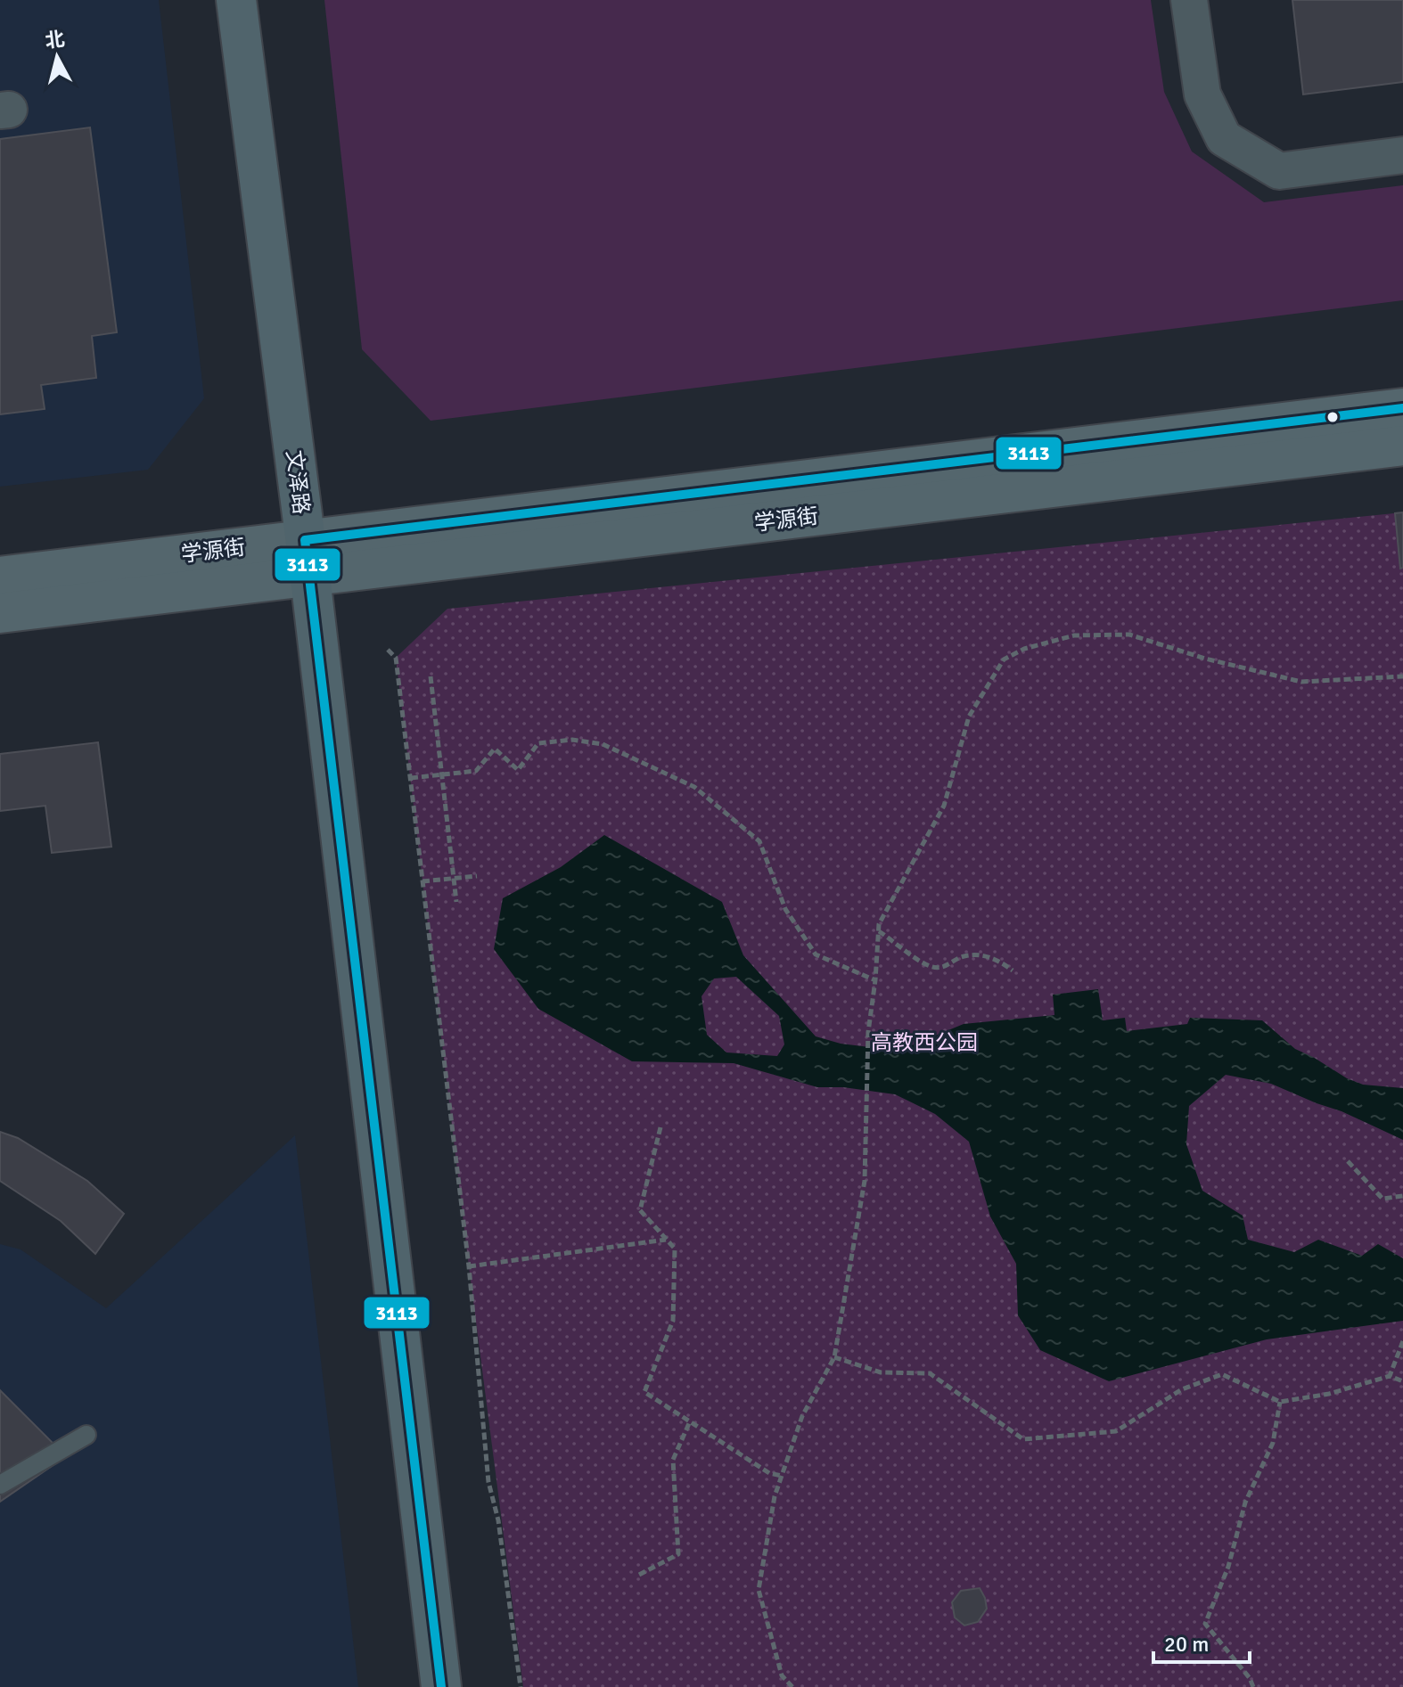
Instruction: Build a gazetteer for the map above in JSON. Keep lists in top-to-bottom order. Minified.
{"streets":{"main road":["文泽路","学源街"]},"crossings":[["文泽路","学源街"]],"parks":["高教西公园"],"lines":["transit line 3113"],"scale_bar":"20 m","north":"top"}
